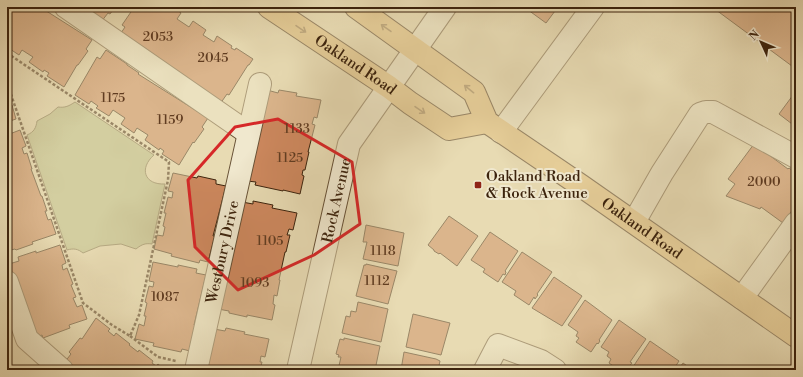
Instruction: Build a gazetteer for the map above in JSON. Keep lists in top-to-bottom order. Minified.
{"streets":{"main road":["Oakland Road"],"street":["Rock Avenue","Westbury Drive"]},"crossings":[["Oakland Road","Rock Avenue"]],"places":{"transit":["Oakland Road & Rock Avenue"]},"house_numbers":["2053","2045","1175","1159","1133","1125","2000","1105","1118","1112","1093","1087"],"north":"top left"}
